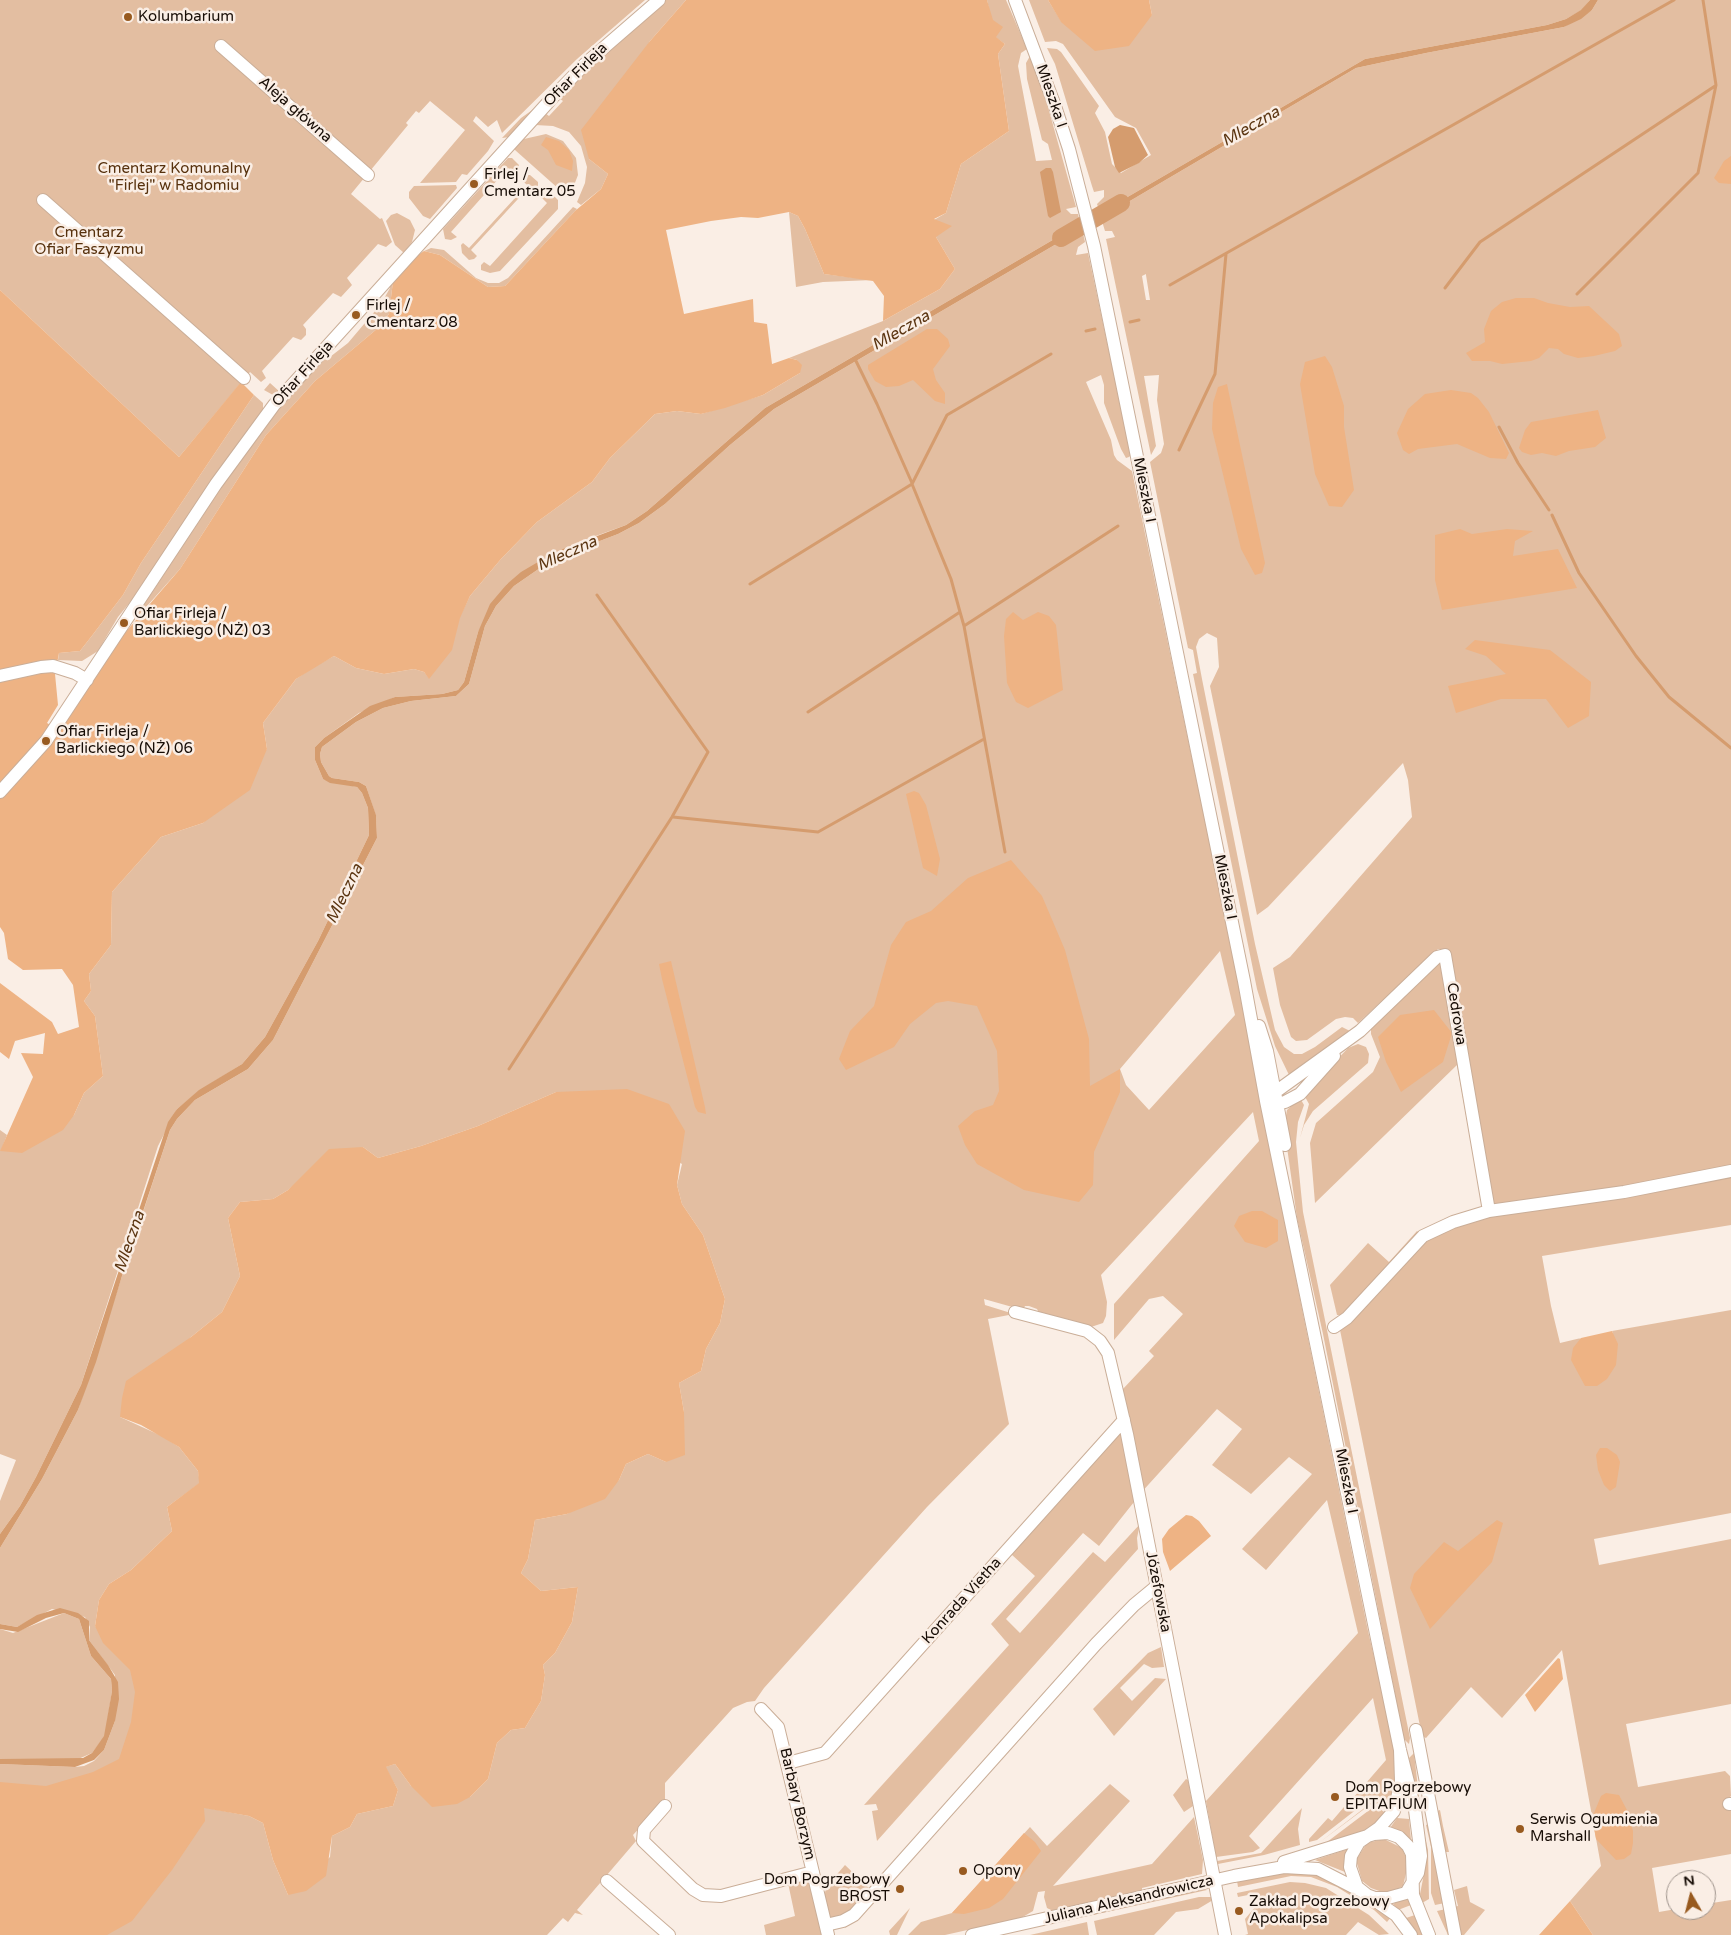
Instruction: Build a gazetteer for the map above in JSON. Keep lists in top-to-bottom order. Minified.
{"streets":{"street":["Ofiar Firleja","Mieszka I","Aleja główna","Cedrowa","Józefowska","Konrada Vietha","Barbary Borzym","Juliana Aleksandrowicza"]},"crossings":[["Mieszka I","Cedrowa"],["Józefowska","Konrada Vietha"],["Józefowska","Juliana Aleksandrowicza"],["Konrada Vietha","Barbary Borzym"]],"water":["Mleczna"],"parks":["Cmentarz Komunalny \"Firlej\" w Radomiu","Cmentarz Ofiar Faszyzmu"],"places":["Kolumbarium","Firlej / Cmentarz 05","Firlej / Cmentarz 08","Ofiar Firleja / Barlickiego (NŻ) 03","Ofiar Firleja / Barlickiego (NŻ) 06","Dom Pogrzebowy EPITAFIUM","Serwis Ogumienia Marshall","Opony","Dom Pogrzebowy BROST","Zakład Pogrzebowy Apokalipsa"],"north":"top"}
